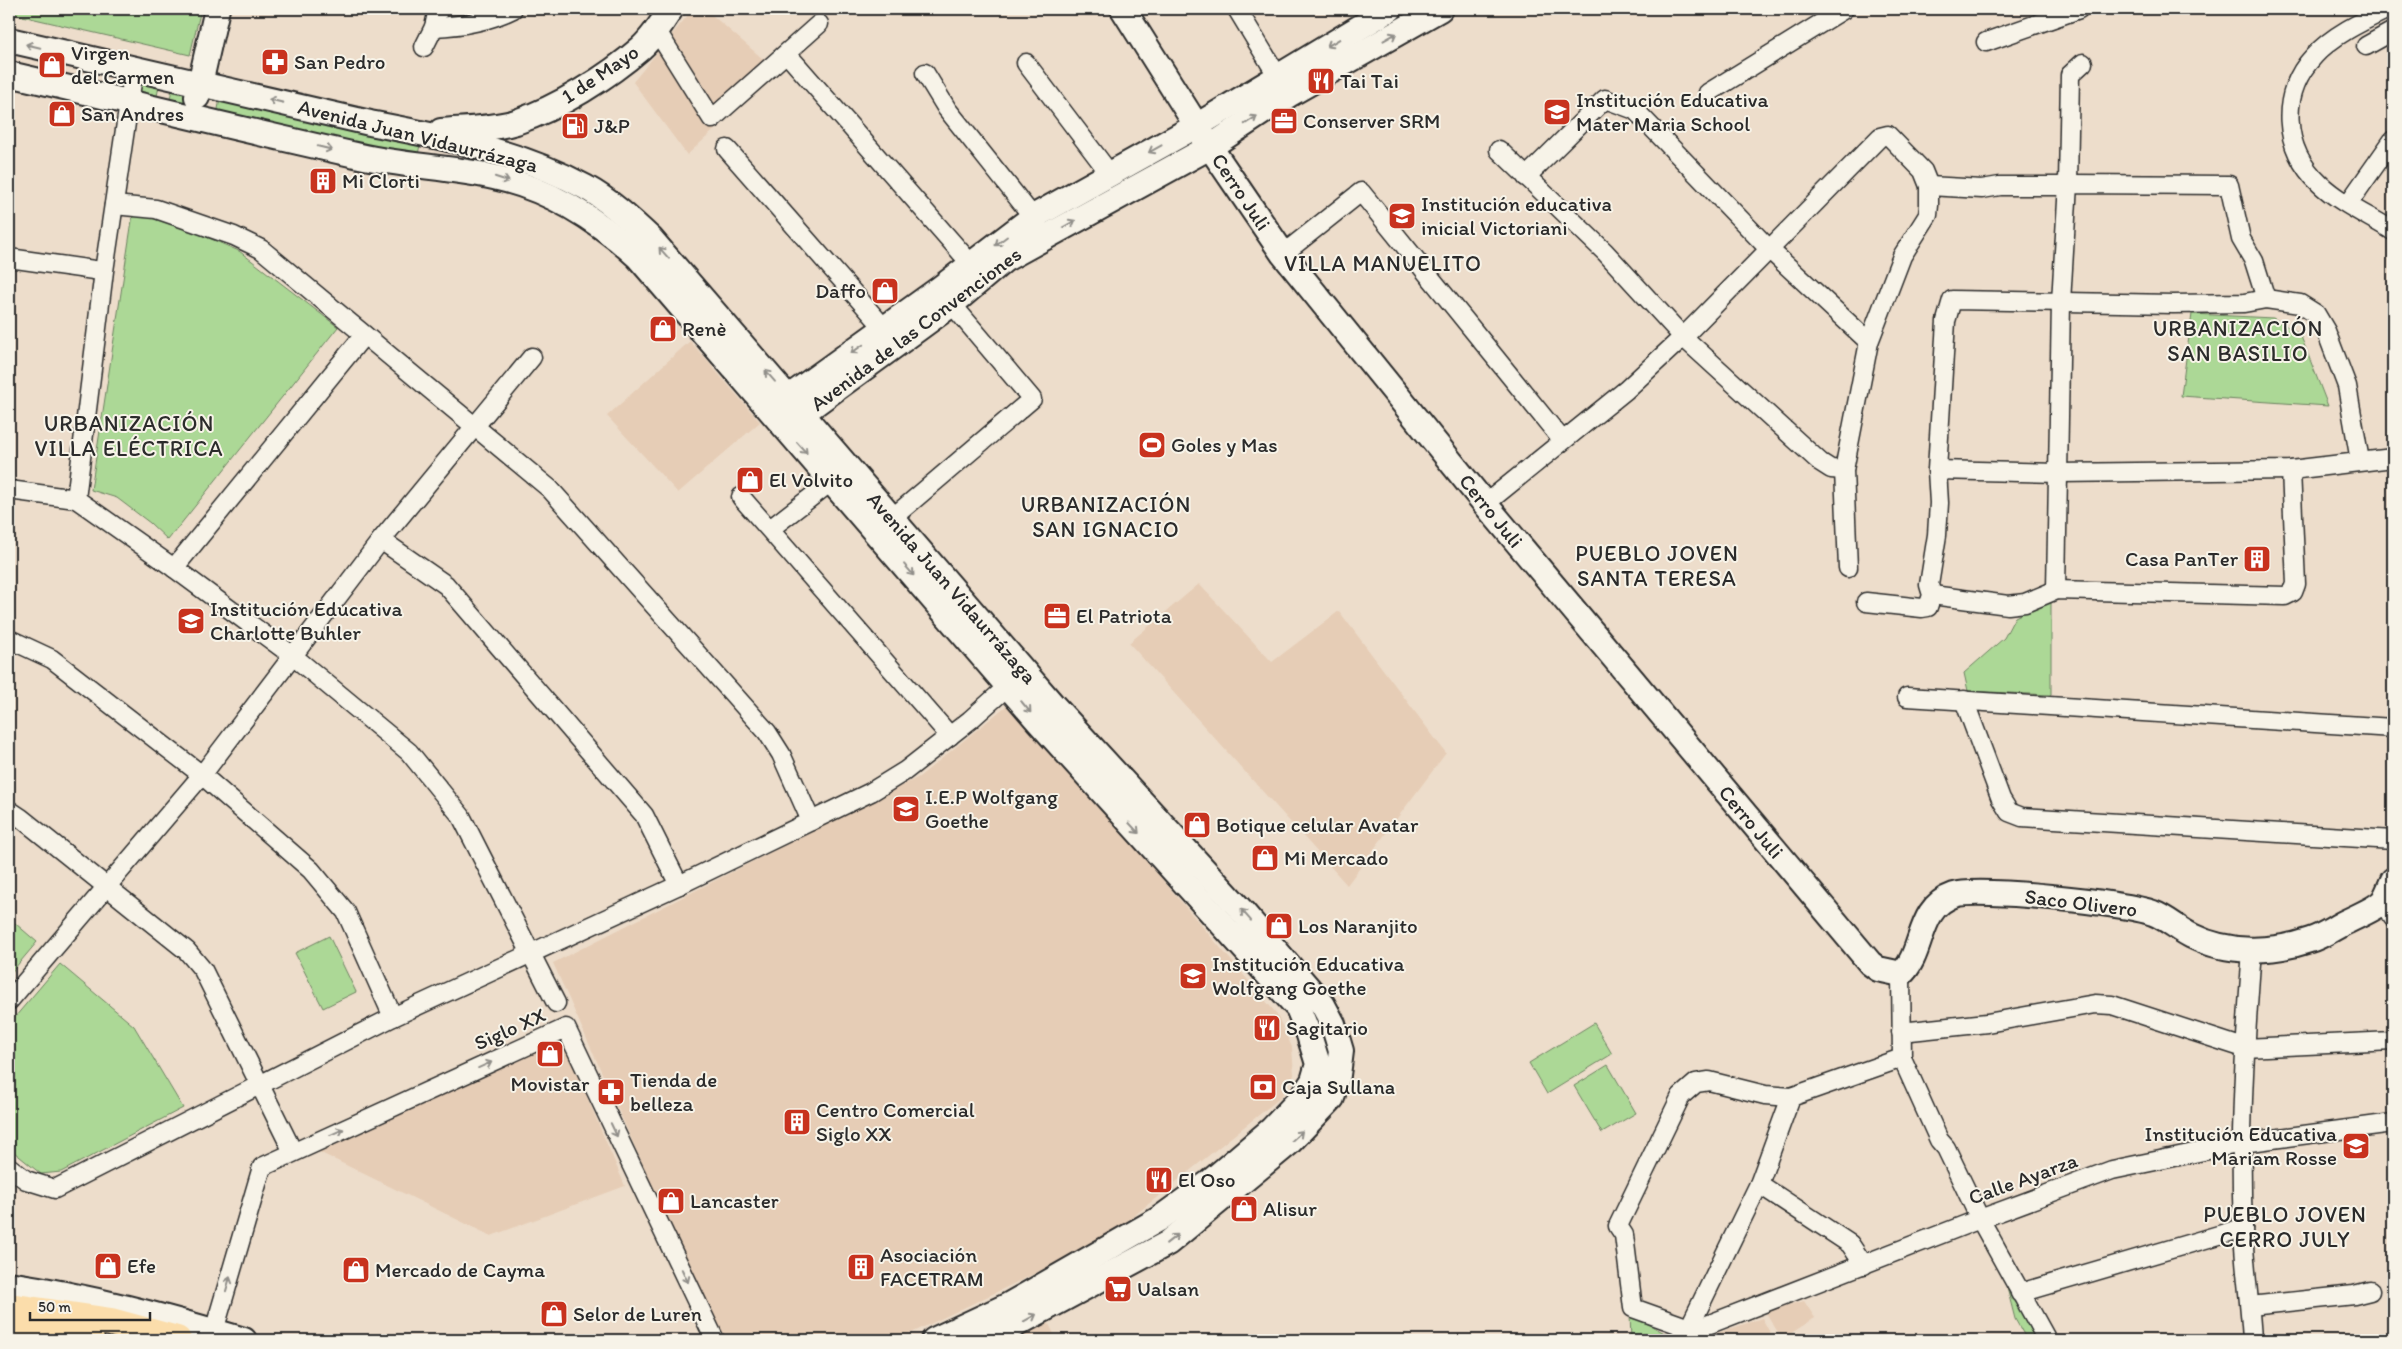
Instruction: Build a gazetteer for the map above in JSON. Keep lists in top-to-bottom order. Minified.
{"streets":{"main road":["1 de Mayo","Avenida Juan Vidaurrázaga","Cerro Juli","Avenida de las Convenciones","Saco Olivero"],"street":["Siglo XX","Calle Ayarza"]},"crossings":[["1 de Mayo","Avenida Juan Vidaurrázaga"],["Avenida Juan Vidaurrázaga","Avenida de las Convenciones"],["Cerro Juli","Avenida de las Convenciones"],["Cerro Juli","Saco Olivero"]],"districts":["VILLA MANUELITO","URBANIZACIÓN SAN BASILIO","URBANIZACIÓN VILLA ELÉCTRICA","URBANIZACIÓN SAN IGNACIO","PUEBLO JOVEN SANTA TERESA","PUEBLO JOVEN CERRO JULY"],"places":{"pharmacy":["San Pedro","Tienda de belleza"],"shop":["Virgen del Carmen","San Andres","Daffo","Renè","El Volvito","Botique celular Avatar","Mi Mercado","Los Naranjito","Movistar","Lancaster","Alisur","Efe","Mercado de Cayma","Selor de Luren"],"restaurant":["Tai Tai","Sagitario","El Oso"],"school or university":["Institución Educativa Mater Maria School","Institución educativa inicial Victoriani","Institución Educativa Charlotte Buhler","I.E.P Wolfgang Goethe","Institución Educativa Wolfgang Goethe","Institución Educativa Mariam Rosse"],"office":["Conserver SRM","El Patriota"],"fuel station":["J&P"],"building":["Mi Clorti","Casa PanTer","Centro Comercial Siglo XX","Asociación FACETRAM"],"sports":["Goles y Mas"],"bank":["Caja Sullana"],"supermarket":["Ualsan"]},"scale_bar":"50 m"}
